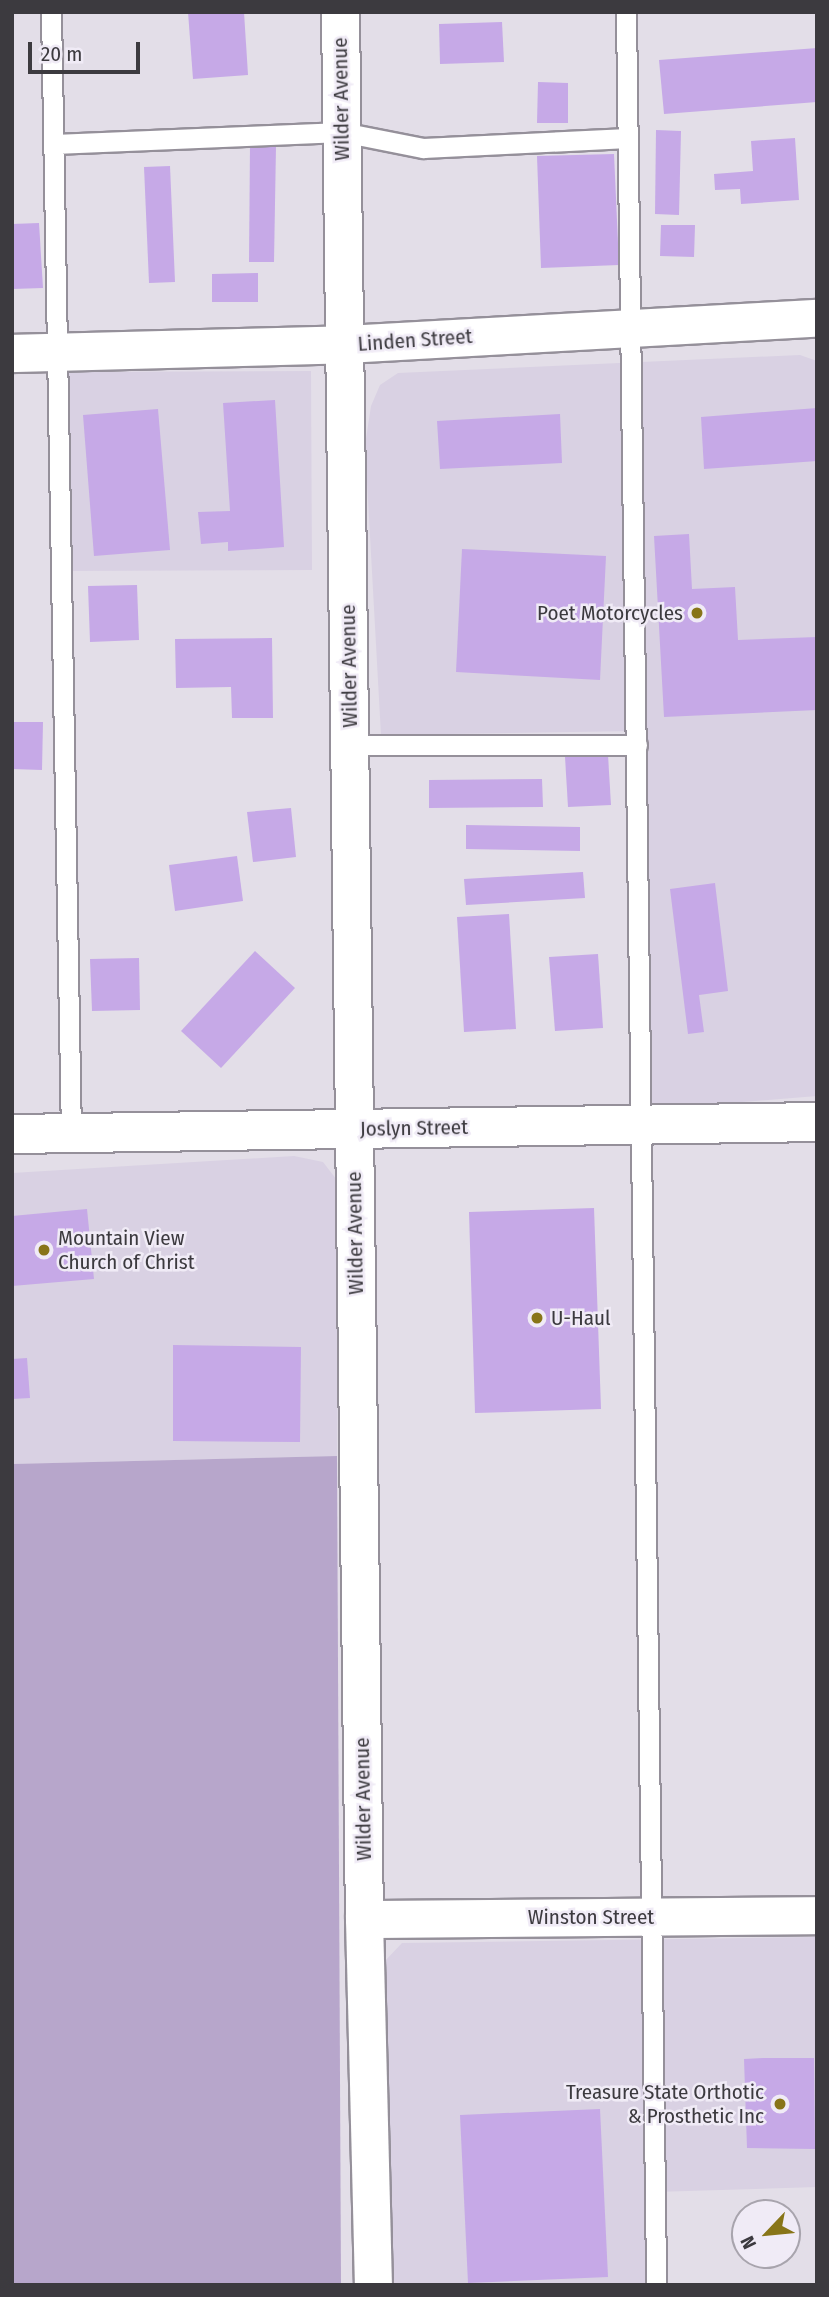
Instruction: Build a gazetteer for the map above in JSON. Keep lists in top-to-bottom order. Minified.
{"streets":{"street":["Wilder Avenue","Linden Street","Joslyn Street","Winston Street"]},"crossings":[["Wilder Avenue","Linden Street"],["Wilder Avenue","Joslyn Street"],["Wilder Avenue","Winston Street"]],"places":["Poet Motorcycles","Mountain View Church of Christ","U-Haul","Treasure State Orthotic & Prosthetic Inc"],"scale_bar":"20 m","north":"bottom left"}
